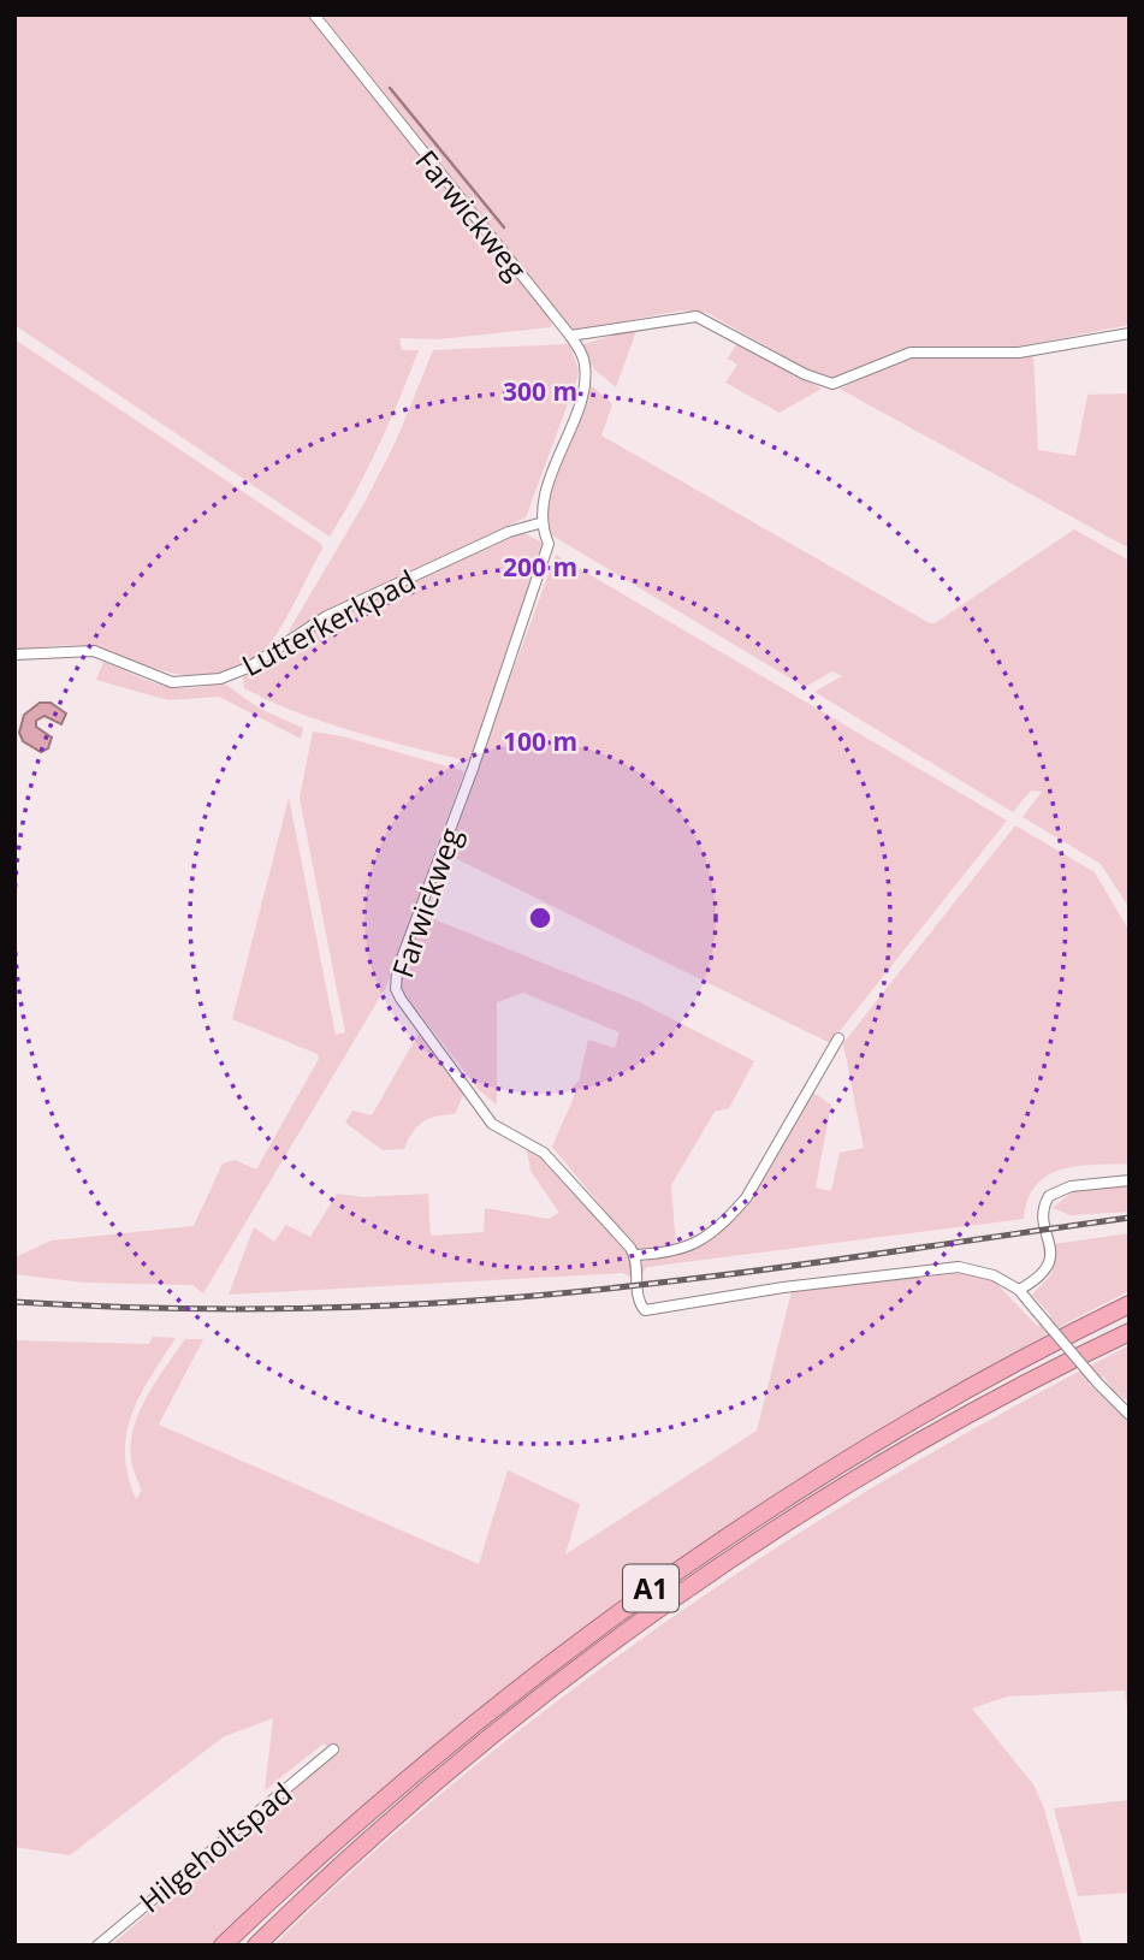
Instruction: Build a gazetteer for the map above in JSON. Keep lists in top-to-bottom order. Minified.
{"streets":{"highway":["A1"],"street":["Farwickweg","Lutterkerkpad","Hilgeholtspad"]},"crossings":[["Farwickweg","Lutterkerkpad"]],"rings":["300 m","200 m","100 m"]}
